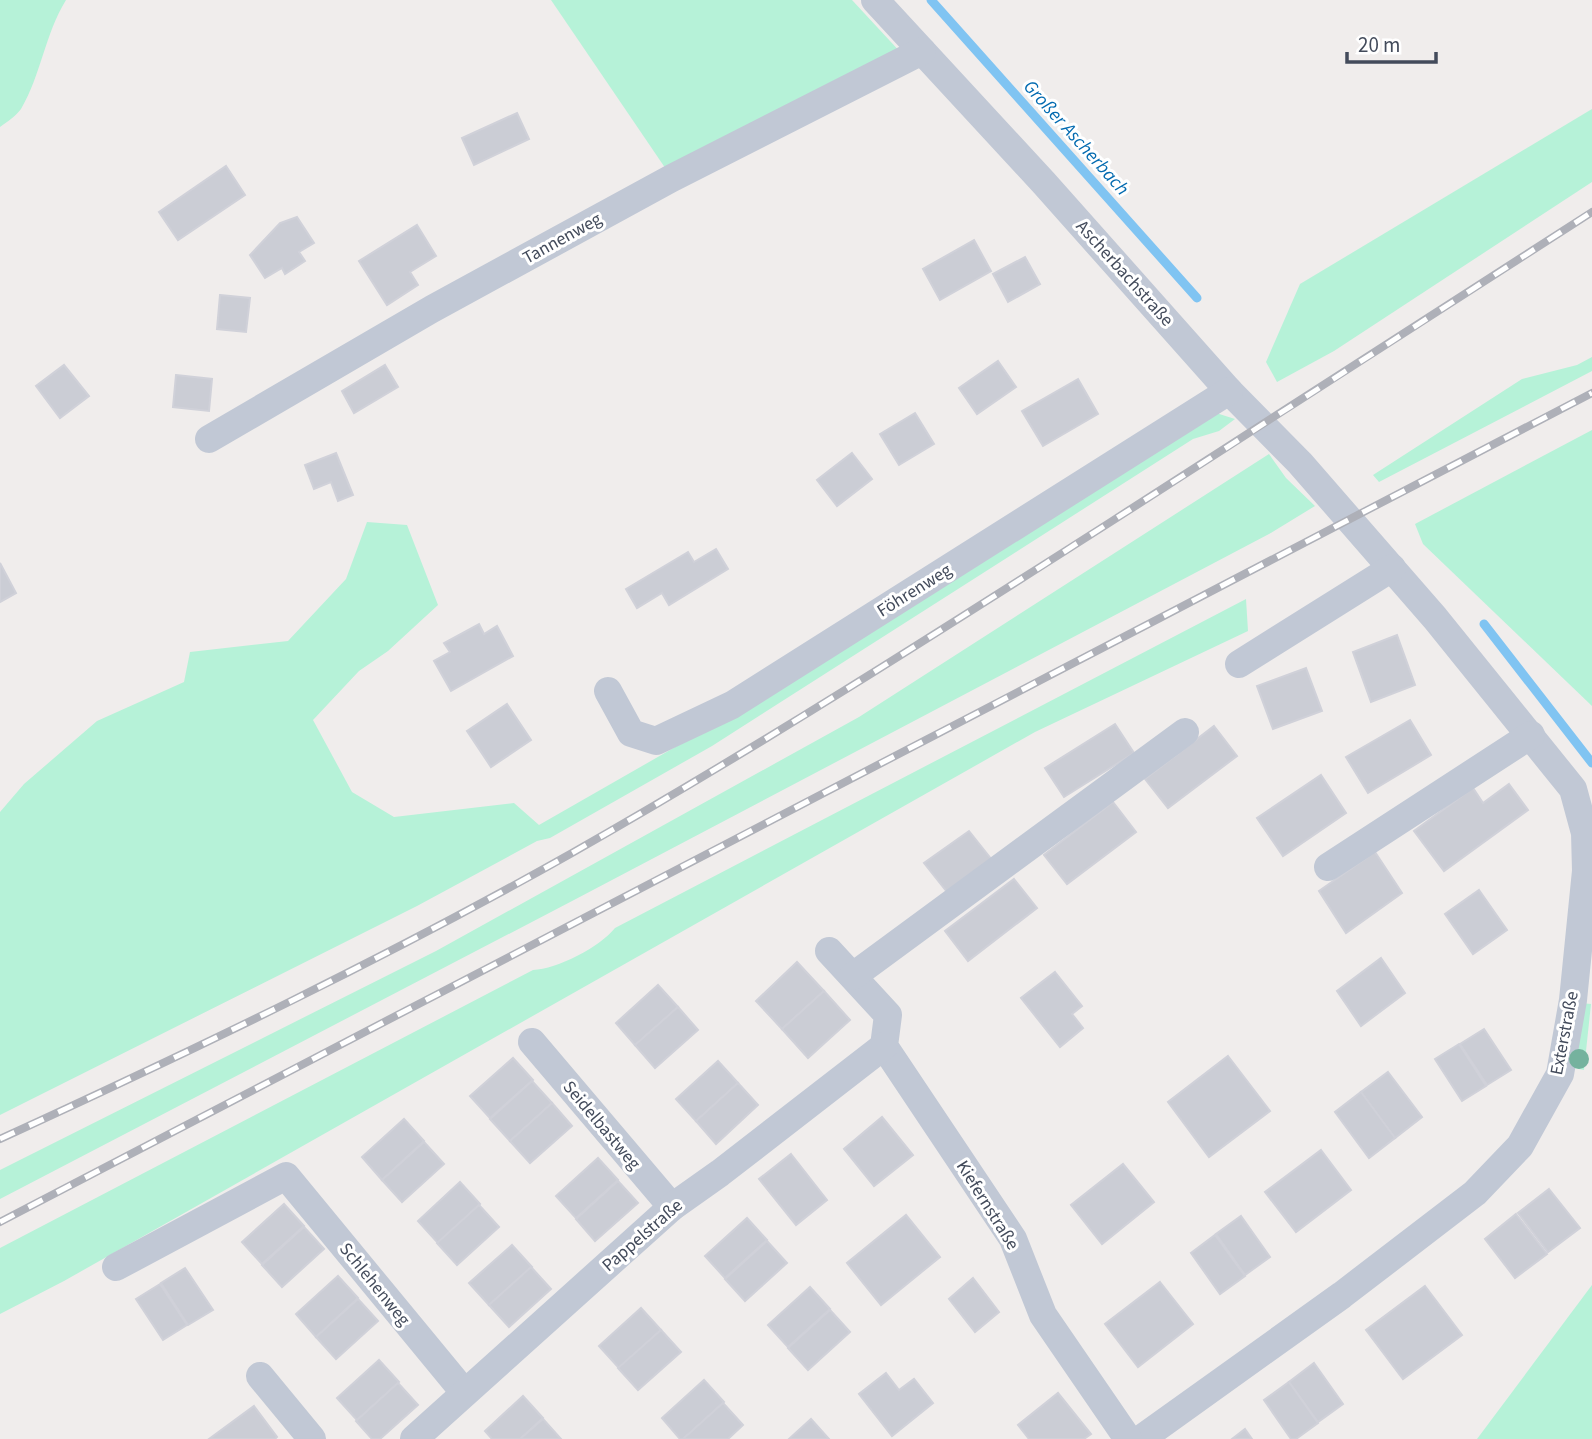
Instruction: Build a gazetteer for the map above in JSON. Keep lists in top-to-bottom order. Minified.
{"streets":{"street":["Tannenweg","Ascherbachstraße","Föhrenweg","Exterstraße","Seidelbastweg","Kiefernstraße","Pappelstraße","Schlehenweg"]},"crossings":[["Tannenweg","Ascherbachstraße"],["Ascherbachstraße","Föhrenweg"],["Ascherbachstraße","Exterstraße"],["Seidelbastweg","Pappelstraße"],["Kiefernstraße","Pappelstraße"],["Pappelstraße","Schlehenweg"]],"water":["Großer Ascherbach"],"scale_bar":"20 m"}
